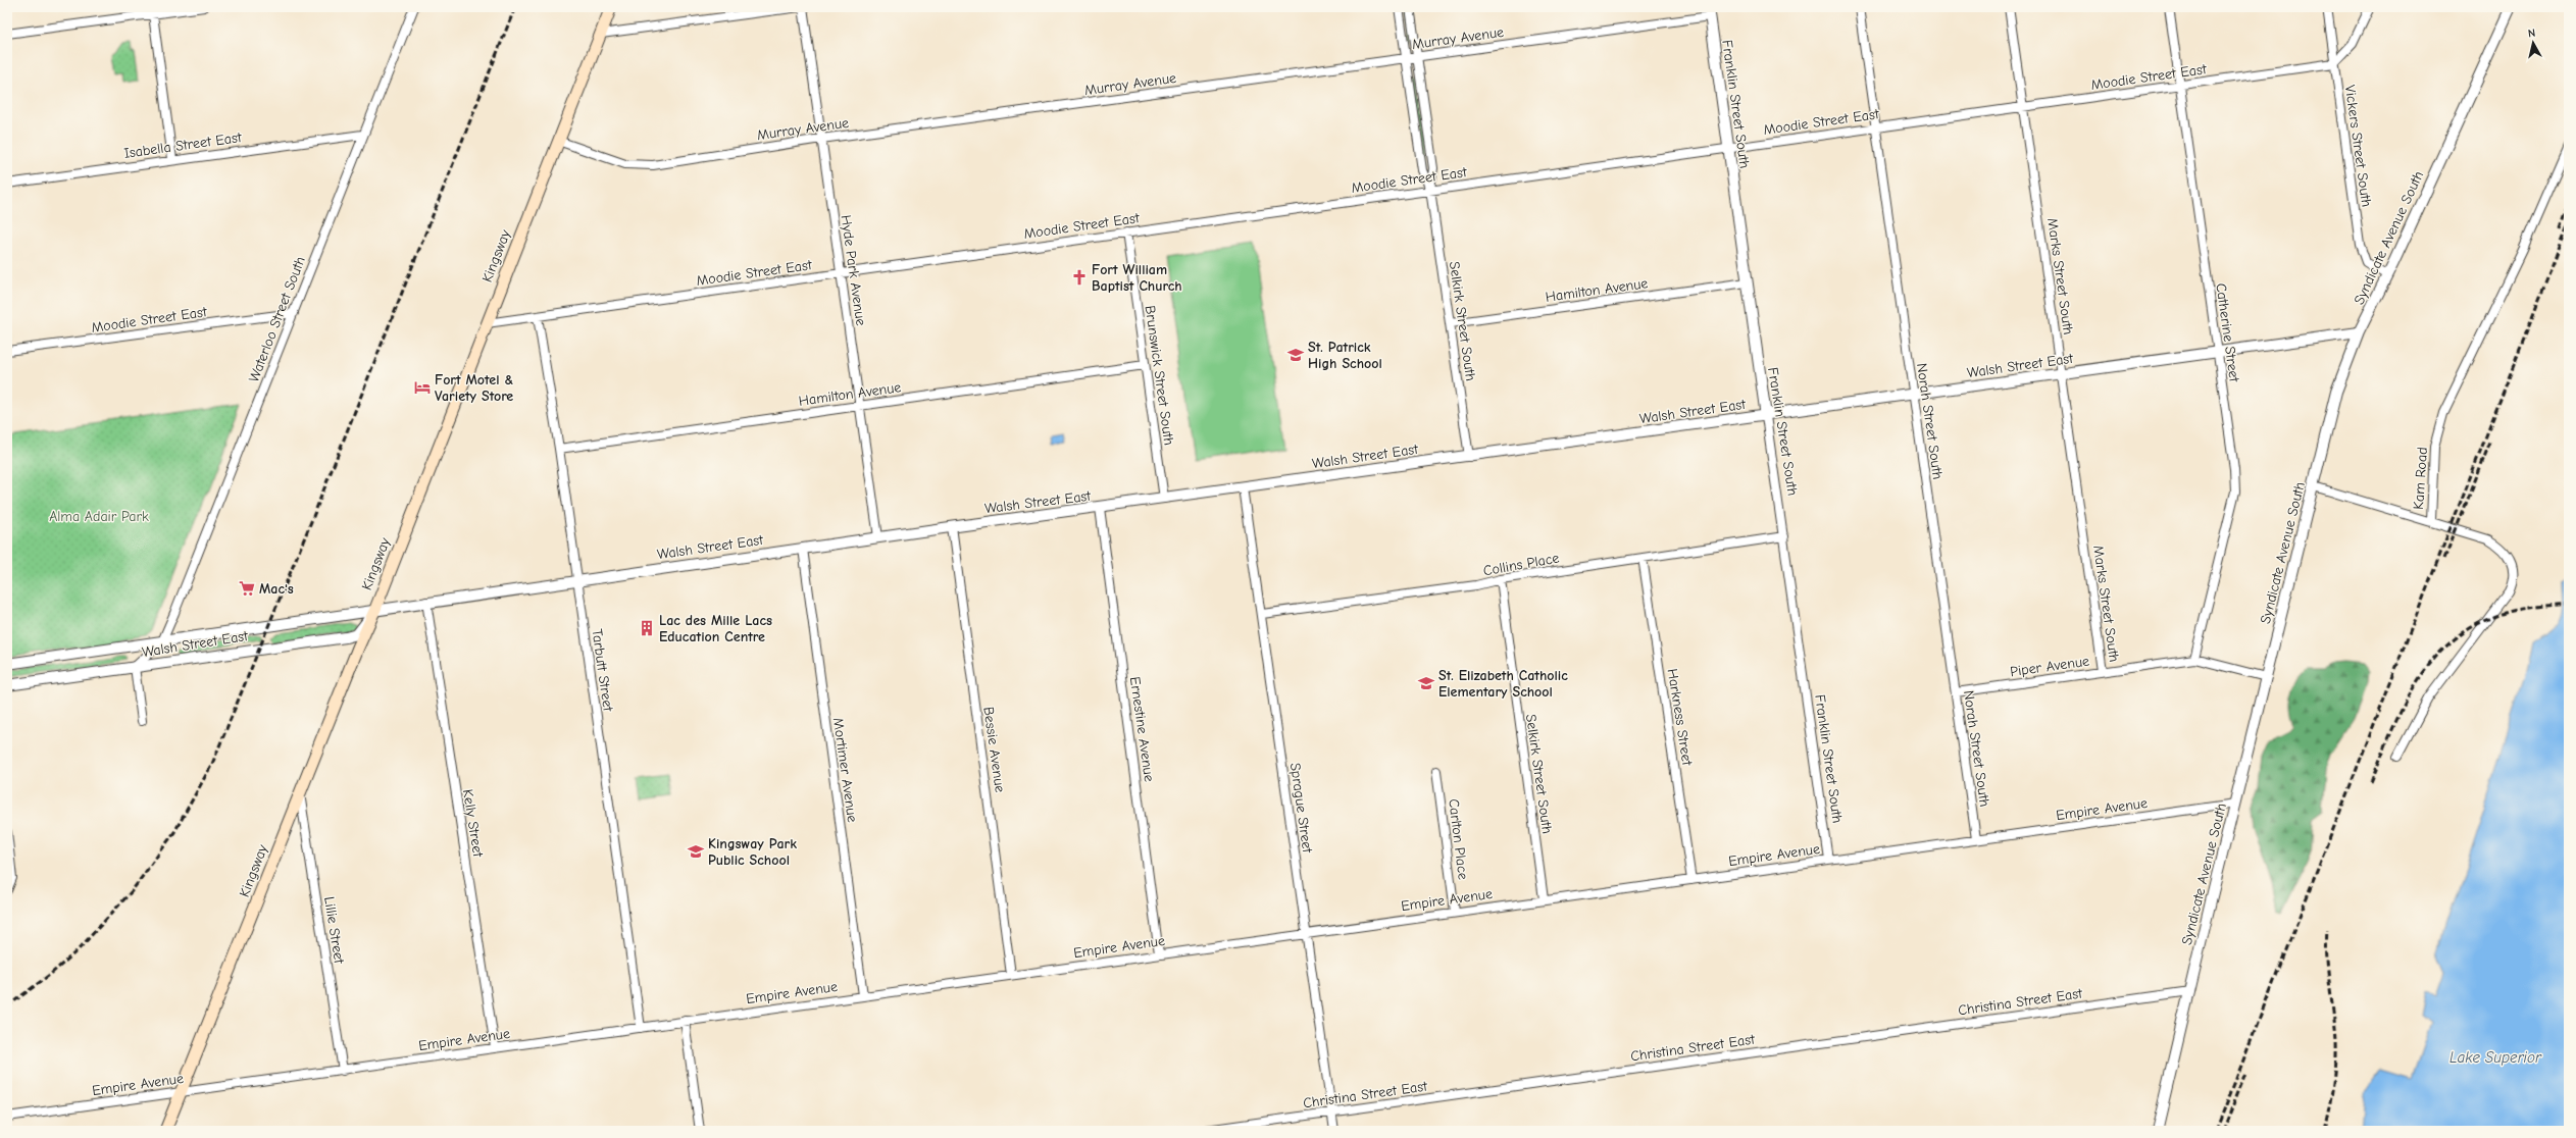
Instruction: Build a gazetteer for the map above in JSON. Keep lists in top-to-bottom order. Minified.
{"streets":{"main road":["Kingsway"],"street":["Murray Avenue","Moodie Street East","Franklin Street South","Isabella Street East","Vickers Street South","Syndicate Avenue South","Hyde Park Avenue","Marks Street South","Hamilton Avenue","Waterloo Street South","Selkirk Street South","Catherine Street","Walsh Street East","Brunswick Street South","Norah Street South","Kam Road","Collins Place","Piper Avenue","Tarbutt Street","Harkness Street","Ernestine Avenue","Bessie Avenue","Mortimer Avenue","Sprague Street","Empire Avenue","Kelly Street","Carlton Place","Lillie Street","Christina Street East"]},"crossings":[["Murray Avenue","Franklin Street South"],["Murray Avenue","Kingsway"],["Murray Avenue","Hyde Park Avenue"],["Murray Avenue","Selkirk Street South"],["Moodie Street East","Franklin Street South"],["Moodie Street East","Vickers Street South"],["Moodie Street East","Kingsway"],["Moodie Street East","Hyde Park Avenue"],["Moodie Street East","Marks Street South"],["Moodie Street East","Waterloo Street South"],["Moodie Street East","Selkirk Street South"],["Moodie Street East","Catherine Street"],["Moodie Street East","Brunswick Street South"],["Moodie Street East","Norah Street South"],["Moodie Street East","Tarbutt Street"],["Franklin Street South","Hamilton Avenue"],["Franklin Street South","Walsh Street East"],["Franklin Street South","Collins Place"],["Franklin Street South","Empire Avenue"],["Isabella Street East","Waterloo Street South"],["Vickers Street South","Syndicate Avenue South"],["Syndicate Avenue South","Walsh Street East"],["Syndicate Avenue South","Piper Avenue"],["Syndicate Avenue South","Empire Avenue"],["Syndicate Avenue South","Christina Street East"],["Kingsway","Walsh Street East"],["Kingsway","Empire Avenue"],["Kingsway","Lillie Street"],["Hyde Park Avenue","Hamilton Avenue"],["Hyde Park Avenue","Walsh Street East"],["Marks Street South","Walsh Street East"],["Marks Street South","Piper Avenue"],["Hamilton Avenue","Selkirk Street South"],["Hamilton Avenue","Brunswick Street South"],["Hamilton Avenue","Tarbutt Street"],["Waterloo Street South","Walsh Street East"],["Selkirk Street South","Walsh Street East"],["Selkirk Street South","Collins Place"],["Selkirk Street South","Empire Avenue"],["Catherine Street","Walsh Street East"],["Catherine Street","Piper Avenue"],["Walsh Street East","Brunswick Street South"],["Walsh Street East","Norah Street South"],["Walsh Street East","Tarbutt Street"],["Walsh Street East","Ernestine Avenue"],["Walsh Street East","Bessie Avenue"],["Walsh Street East","Mortimer Avenue"],["Walsh Street East","Sprague Street"],["Walsh Street East","Kelly Street"],["Norah Street South","Piper Avenue"],["Norah Street South","Empire Avenue"],["Collins Place","Harkness Street"],["Collins Place","Sprague Street"],["Tarbutt Street","Empire Avenue"],["Harkness Street","Empire Avenue"],["Ernestine Avenue","Empire Avenue"],["Bessie Avenue","Empire Avenue"],["Mortimer Avenue","Empire Avenue"],["Sprague Street","Empire Avenue"],["Sprague Street","Christina Street East"],["Empire Avenue","Kelly Street"],["Empire Avenue","Carlton Place"],["Empire Avenue","Lillie Street"]],"water":["Lake Superior"],"parks":["Alma Adair Park"],"places":{"church":["Fort William Baptist Church"],"school or university":["St. Patrick High School","St. Elizabeth Catholic Elementary School","Kingsway Park Public School"],"hotel":["Fort Motel & Variety Store"],"supermarket":["Mac's"],"building":["Lac des Mille Lacs Education Centre"]},"north":"top"}
